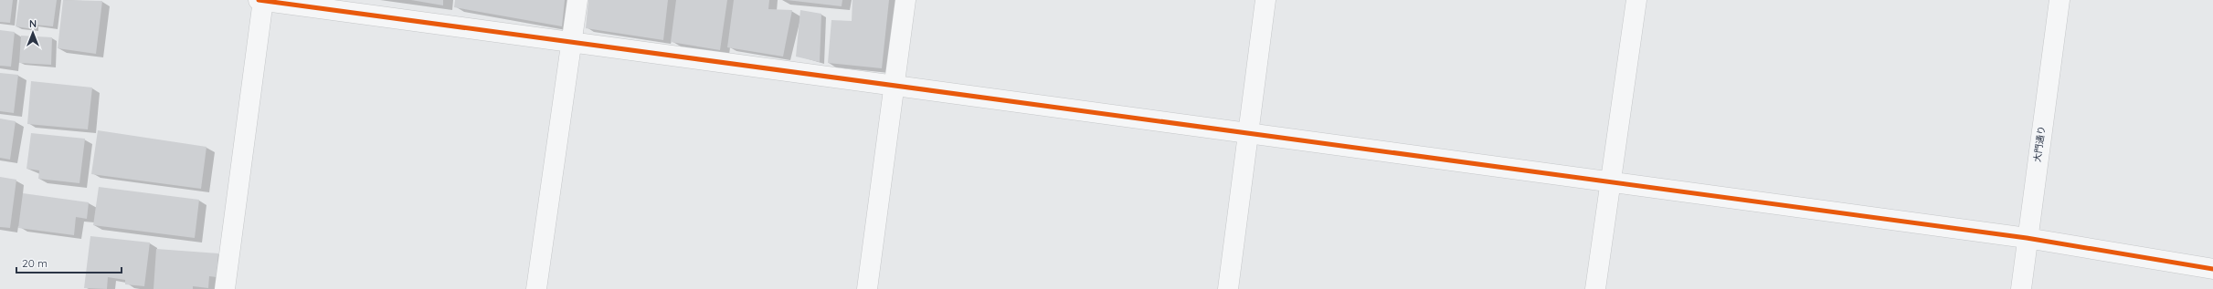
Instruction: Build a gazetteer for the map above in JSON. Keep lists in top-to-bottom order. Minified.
{"streets":{"street":["大門通り"]},"scale_bar":"20 m","north":"top"}
